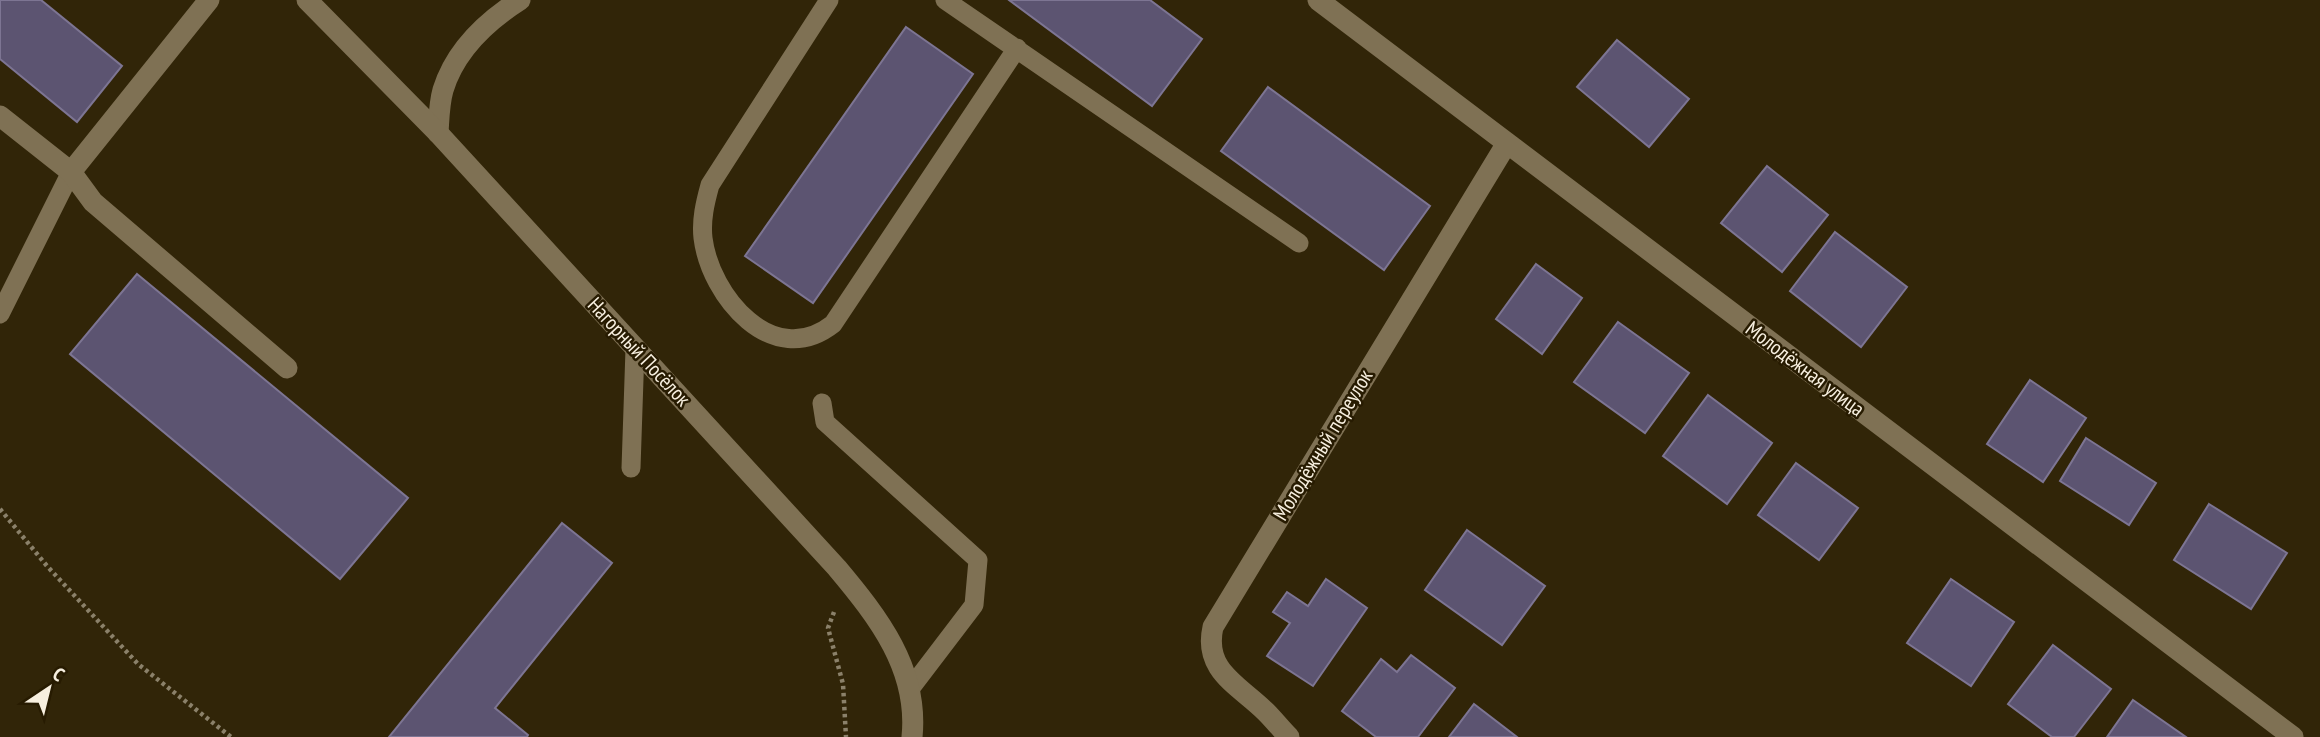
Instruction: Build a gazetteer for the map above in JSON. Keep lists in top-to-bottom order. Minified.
{"streets":{"street":["Нагорный Посёлок","Молодёжная улица","Молодёжный переулок"]},"crossings":[["Молодёжная улица","Молодёжный переулок"]],"north":"top right"}
